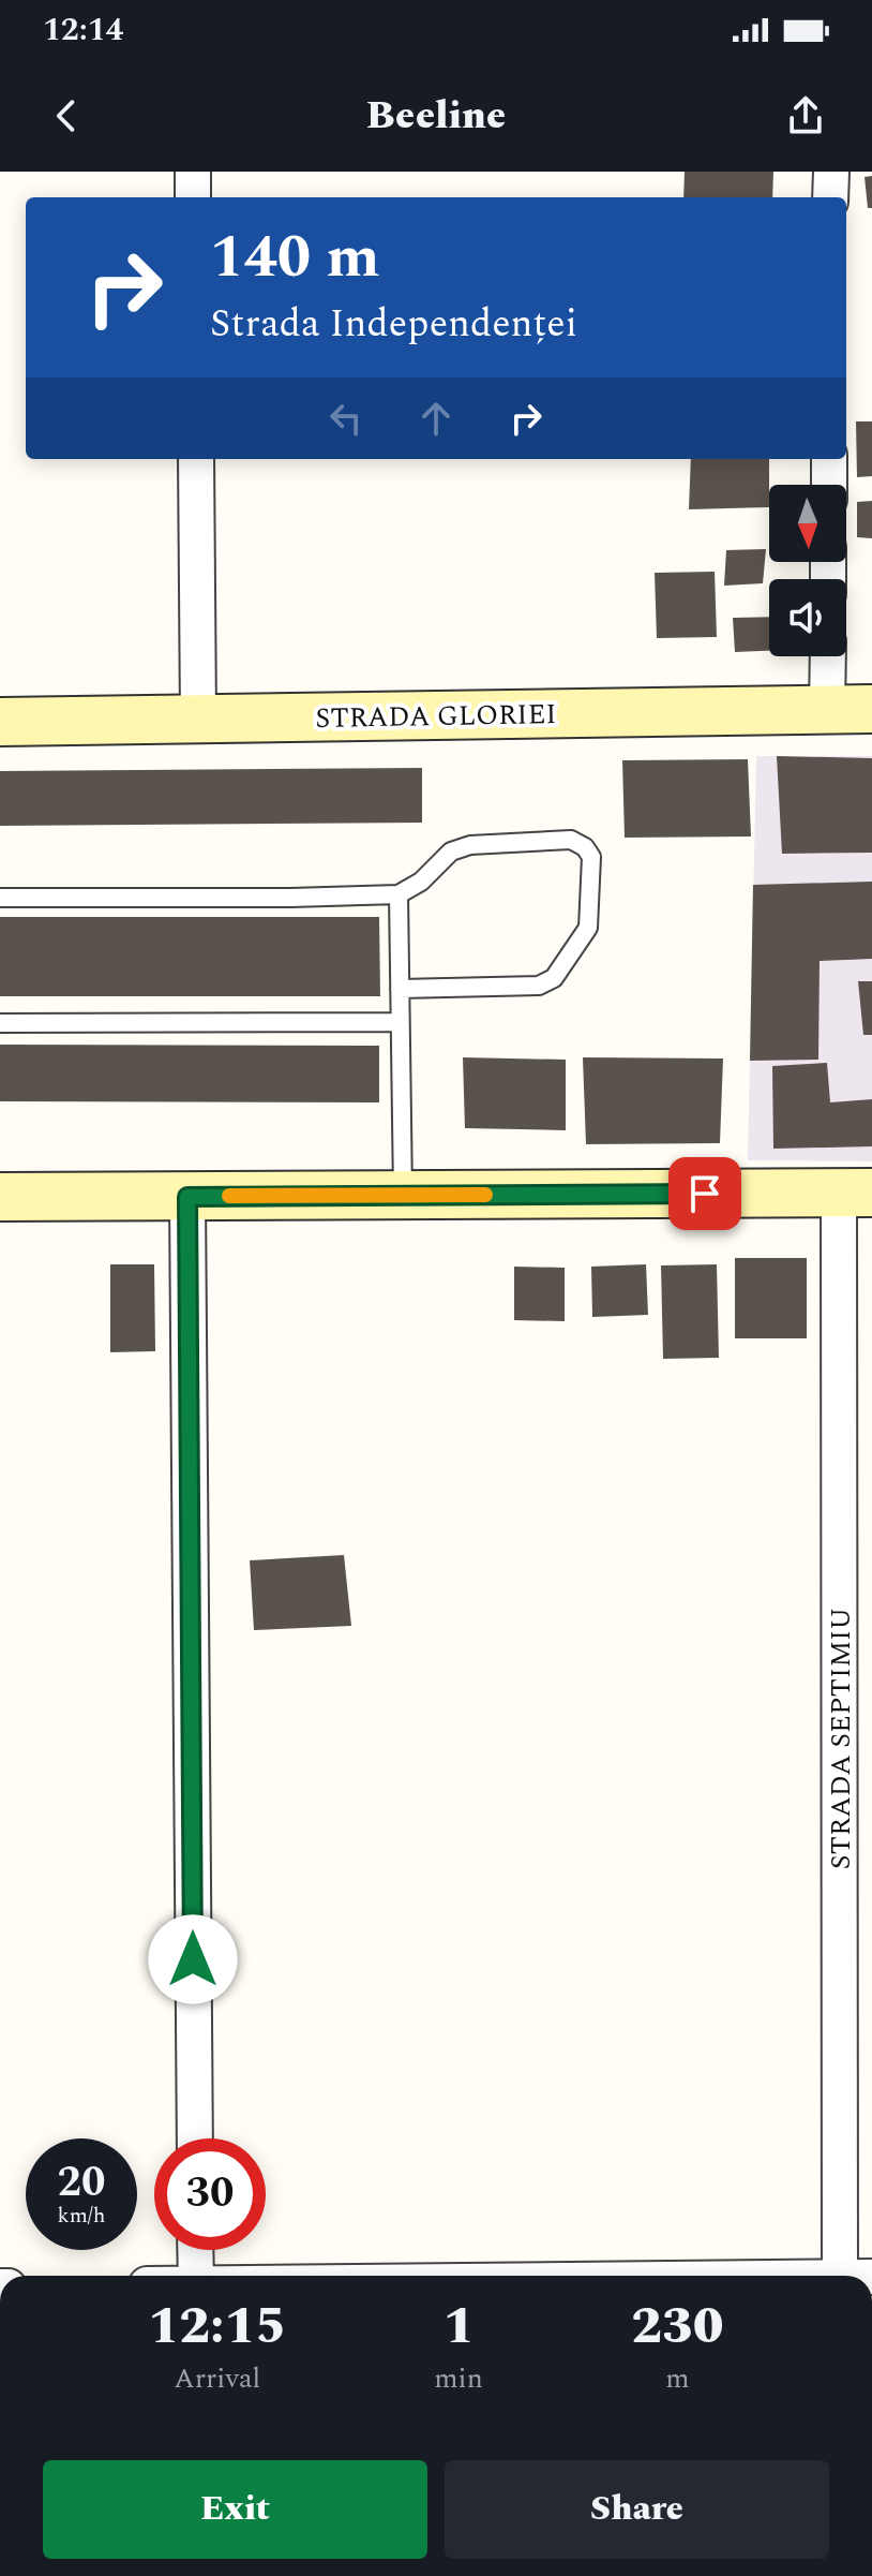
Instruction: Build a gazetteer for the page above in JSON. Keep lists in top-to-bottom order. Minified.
{"streets":{"street":["STRADA GLORIEI","STRADA SEPTIMIU"]},"north":"bottom","page":{"status":"12:14","header":"Beeline","turn":["140 m","Strada Independenței"],"speed":"20 km/h","limit":"30","eta":["12:15","Arrival","1","min","230","m"],"buttons":["Exit","Share"]}}
